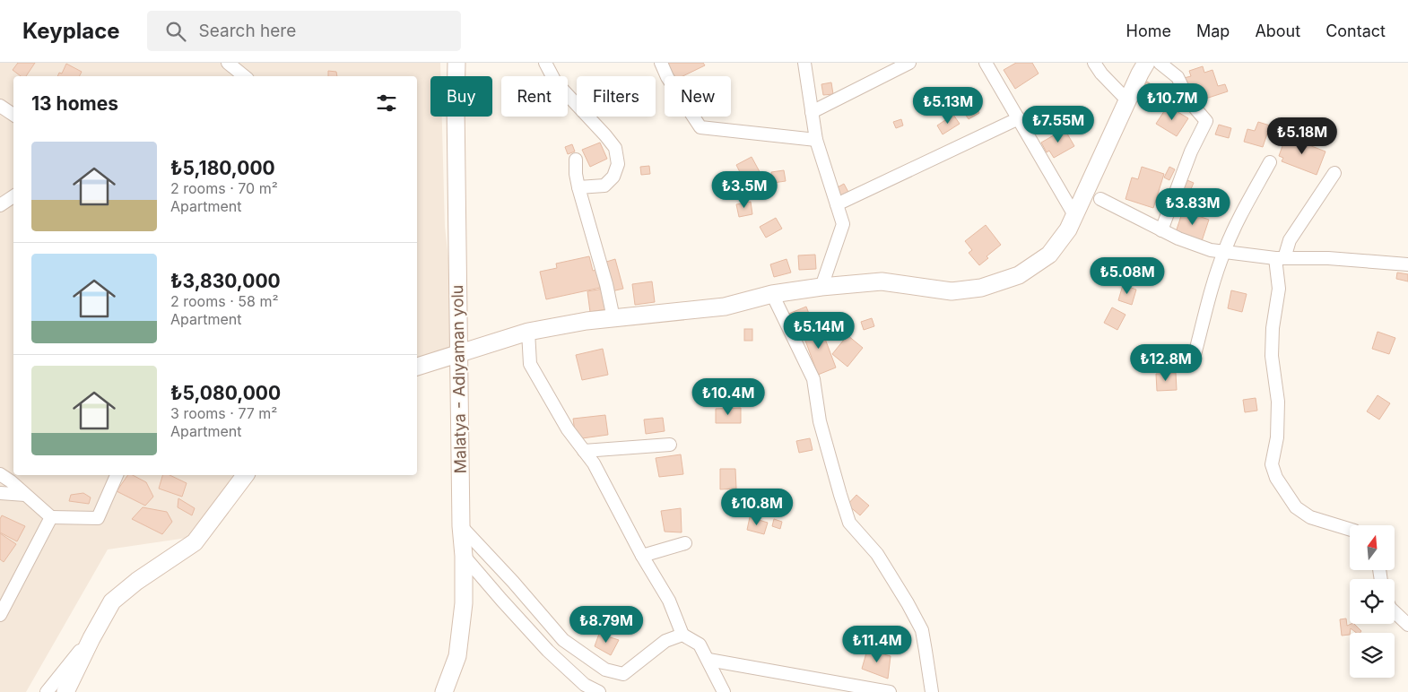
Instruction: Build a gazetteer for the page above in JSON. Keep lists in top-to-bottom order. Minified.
{"streets":{"main road":["Malatya - Adıyaman yolu"]},"north":"top","page":{"header":"Keyplace","search":"Search here","nav":["Home","Map","About","Contact"],"chip":["Buy","Rent","Filters","New"],"heading":"13 homes","price":["₺10.7M","₺5.13M","₺7.55M","₺5.18M","₺3.5M","₺3.83M","₺5.08M","₺5.14M","₺12.8M","₺10.4M","₺10.8M","₺8.79M","₺11.4M"],"list":[{"name":"₺5,180,000","note":"2 rooms · 70 m² · Apartment"},{"name":"₺3,830,000","note":"2 rooms · 58 m² · Apartment"},{"name":"₺5,080,000","note":"3 rooms · 77 m² · Apartment"}]}}
